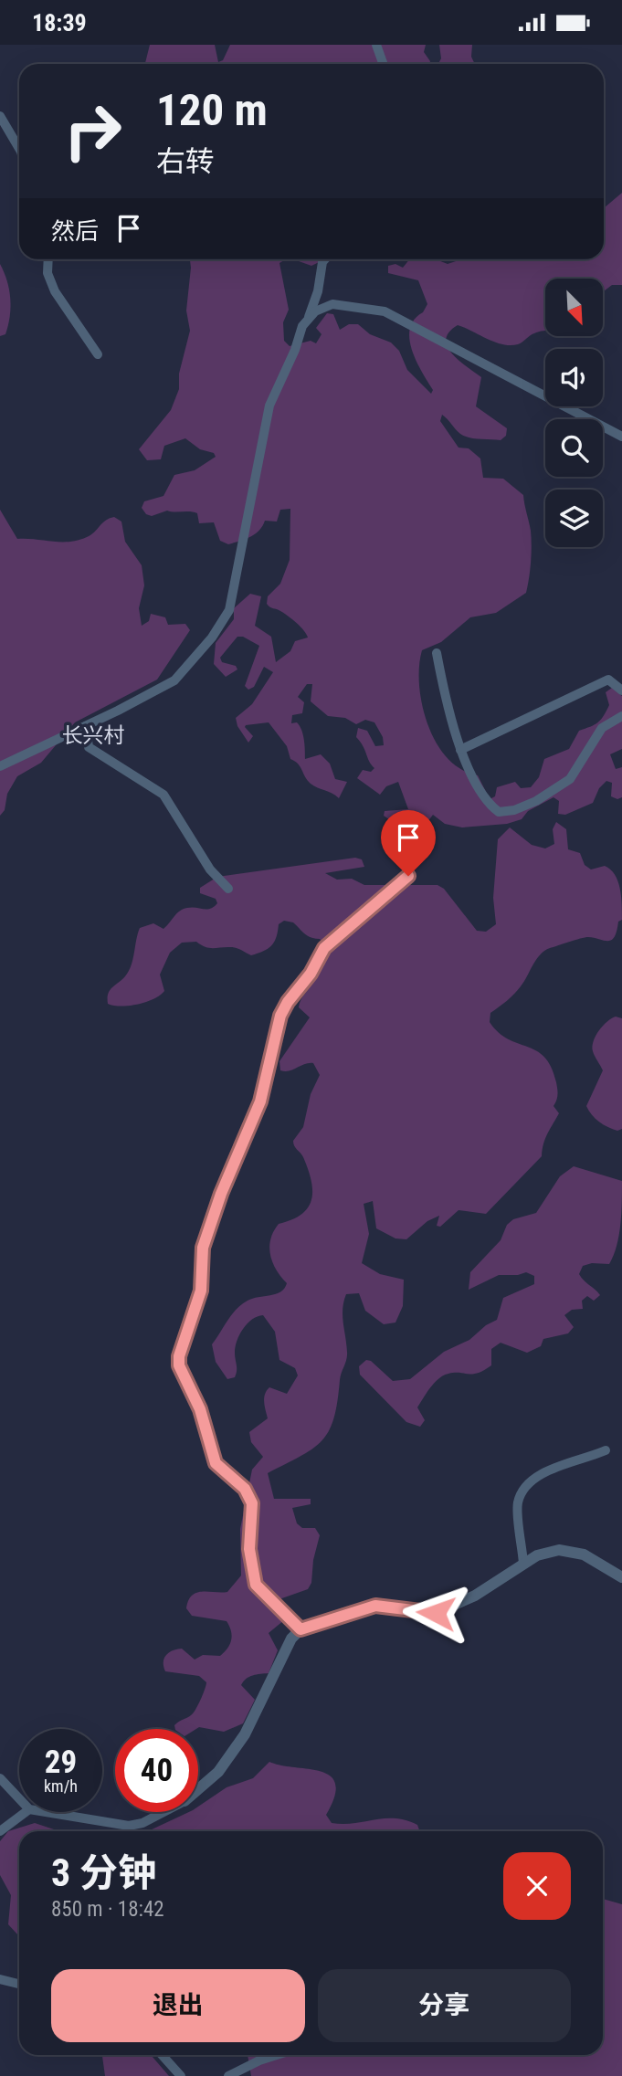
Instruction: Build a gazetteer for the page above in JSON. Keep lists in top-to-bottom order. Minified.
{"districts":["长兴村"],"north":"bottom right","page":{"status":"18:39","turn":["120 m","右转"],"then":"然后","speed":"29 km/h","limit":"40","heading":["3 分钟","850 m · 18:42"],"buttons":["退出","分享"]}}
